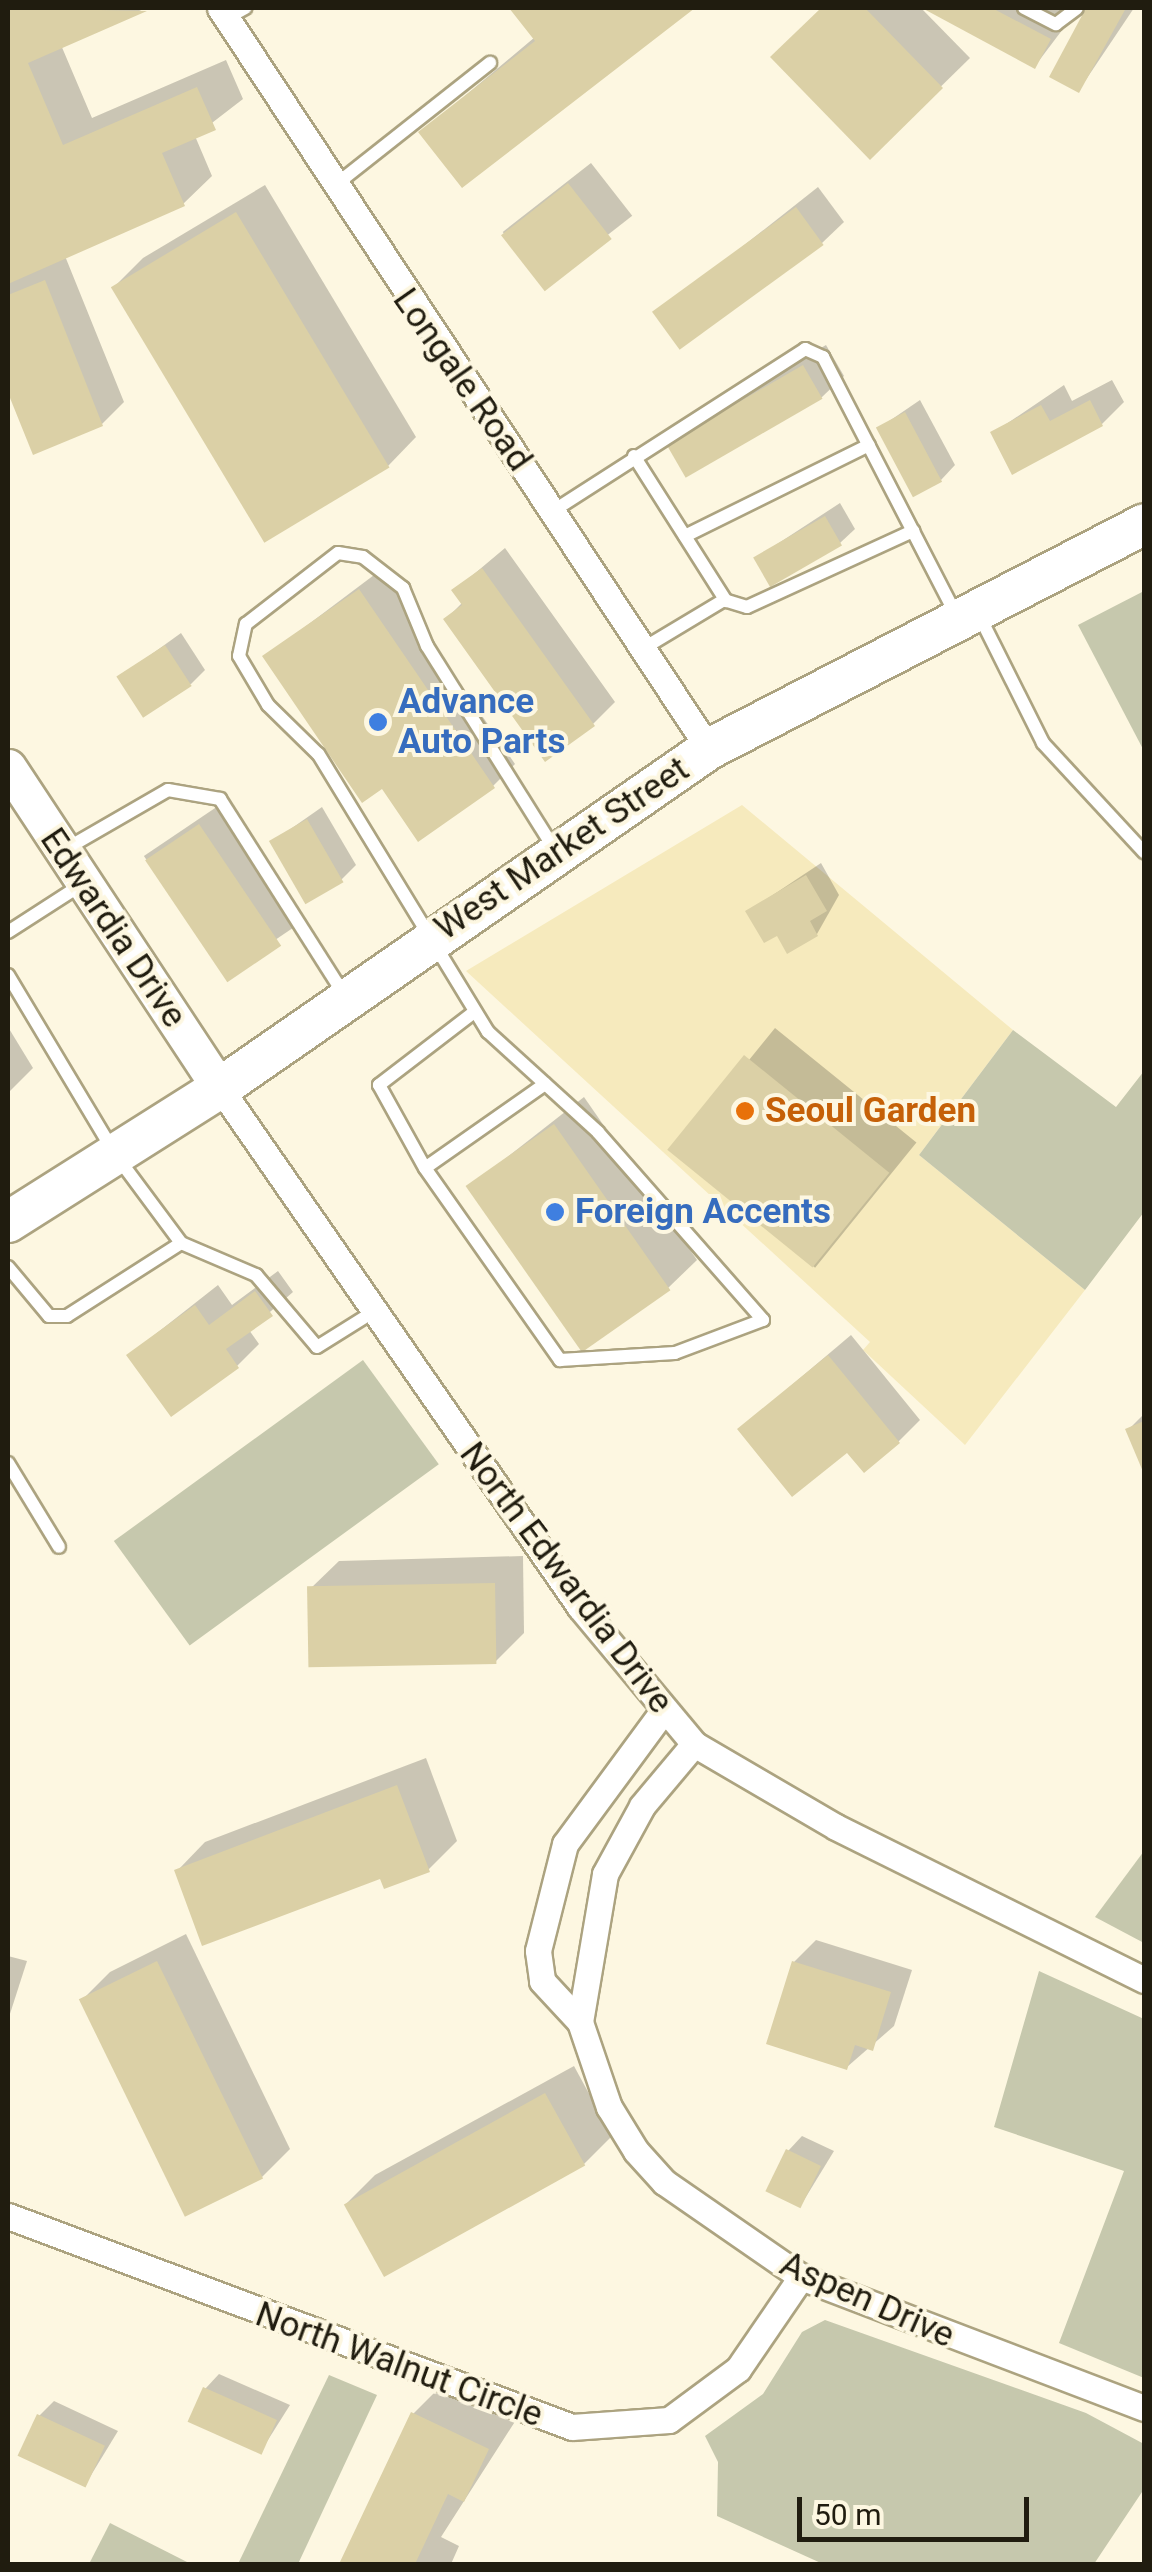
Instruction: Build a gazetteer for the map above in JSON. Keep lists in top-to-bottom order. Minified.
{"streets":{"main road":["West Market Street","Edwardia Drive"],"street":["Longale Road","North Edwardia Drive","Aspen Drive","North Walnut Circle"]},"crossings":[["Longale Road","West Market Street"],["West Market Street","Edwardia Drive"],["West Market Street","North Edwardia Drive"],["Edwardia Drive","North Edwardia Drive"],["North Edwardia Drive","Aspen Drive"],["Aspen Drive","North Walnut Circle"]],"places":["Advance Auto Parts","Seoul Garden","Foreign Accents"],"scale_bar":"50 m"}
